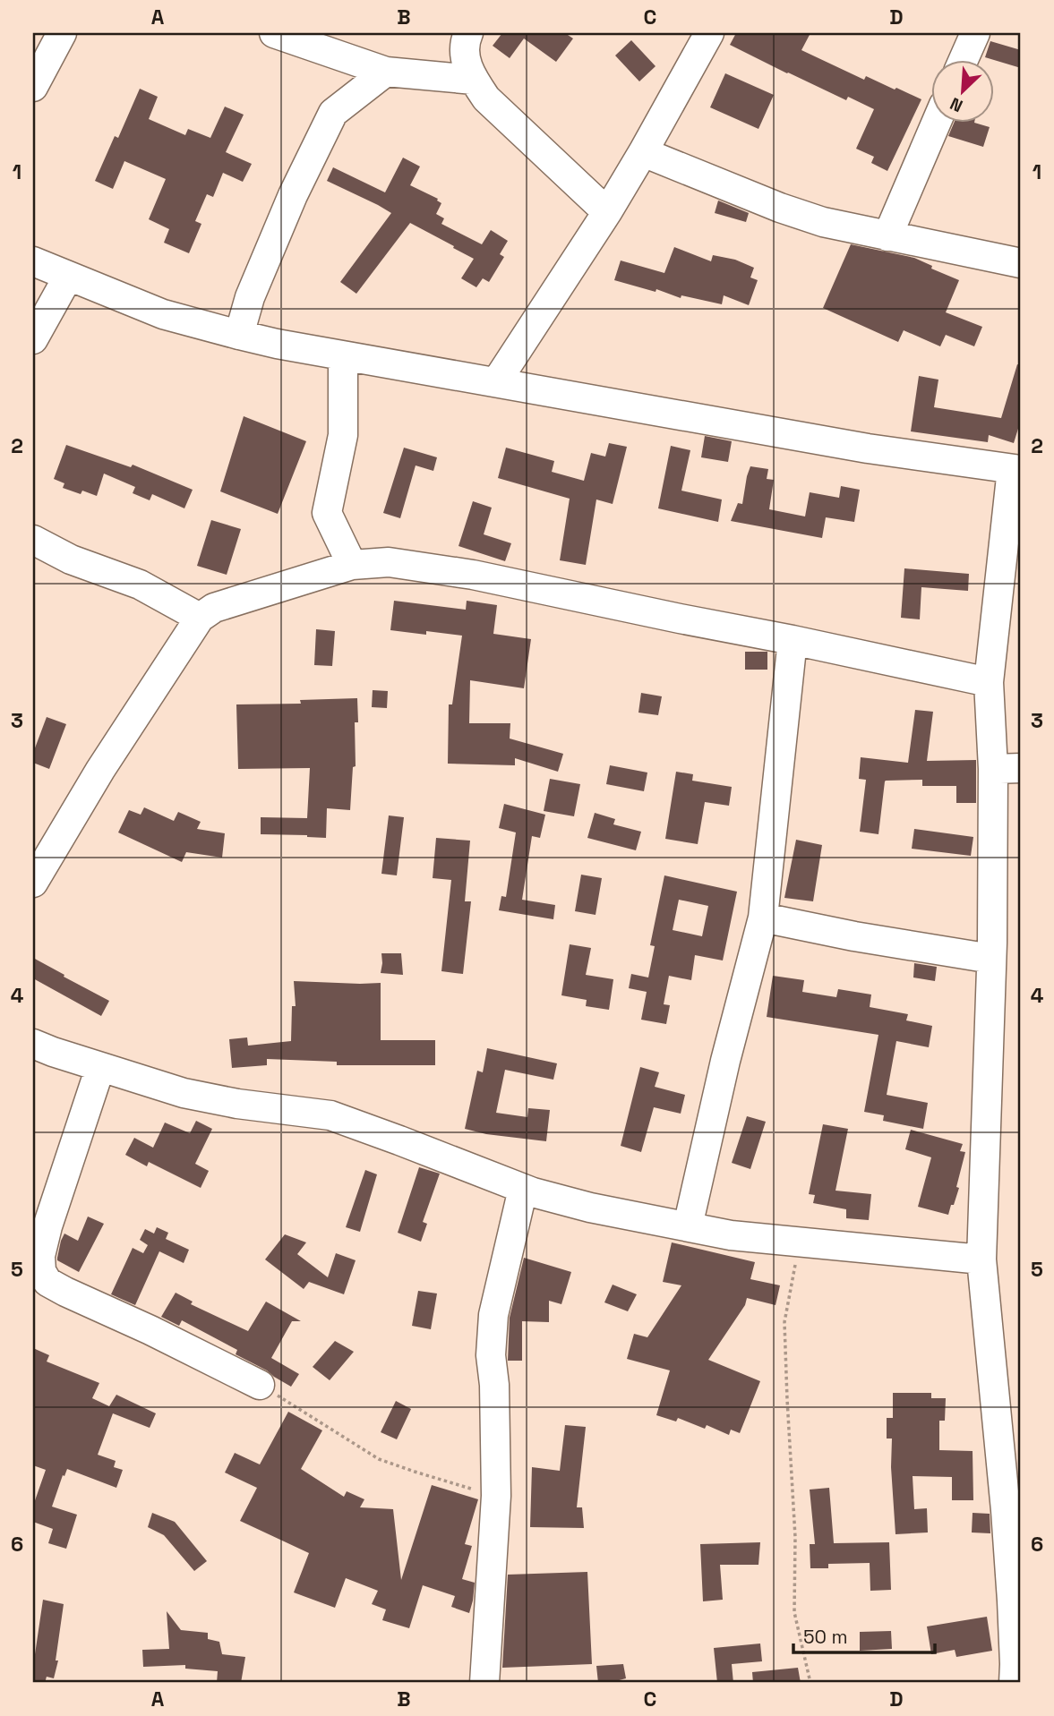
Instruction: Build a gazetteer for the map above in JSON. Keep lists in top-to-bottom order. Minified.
{"scale_bar":"50 m","north":"bottom left","grid":{"columns":["A","B","C","D"],"rows":["1","2","3","4","5","6"]}}
